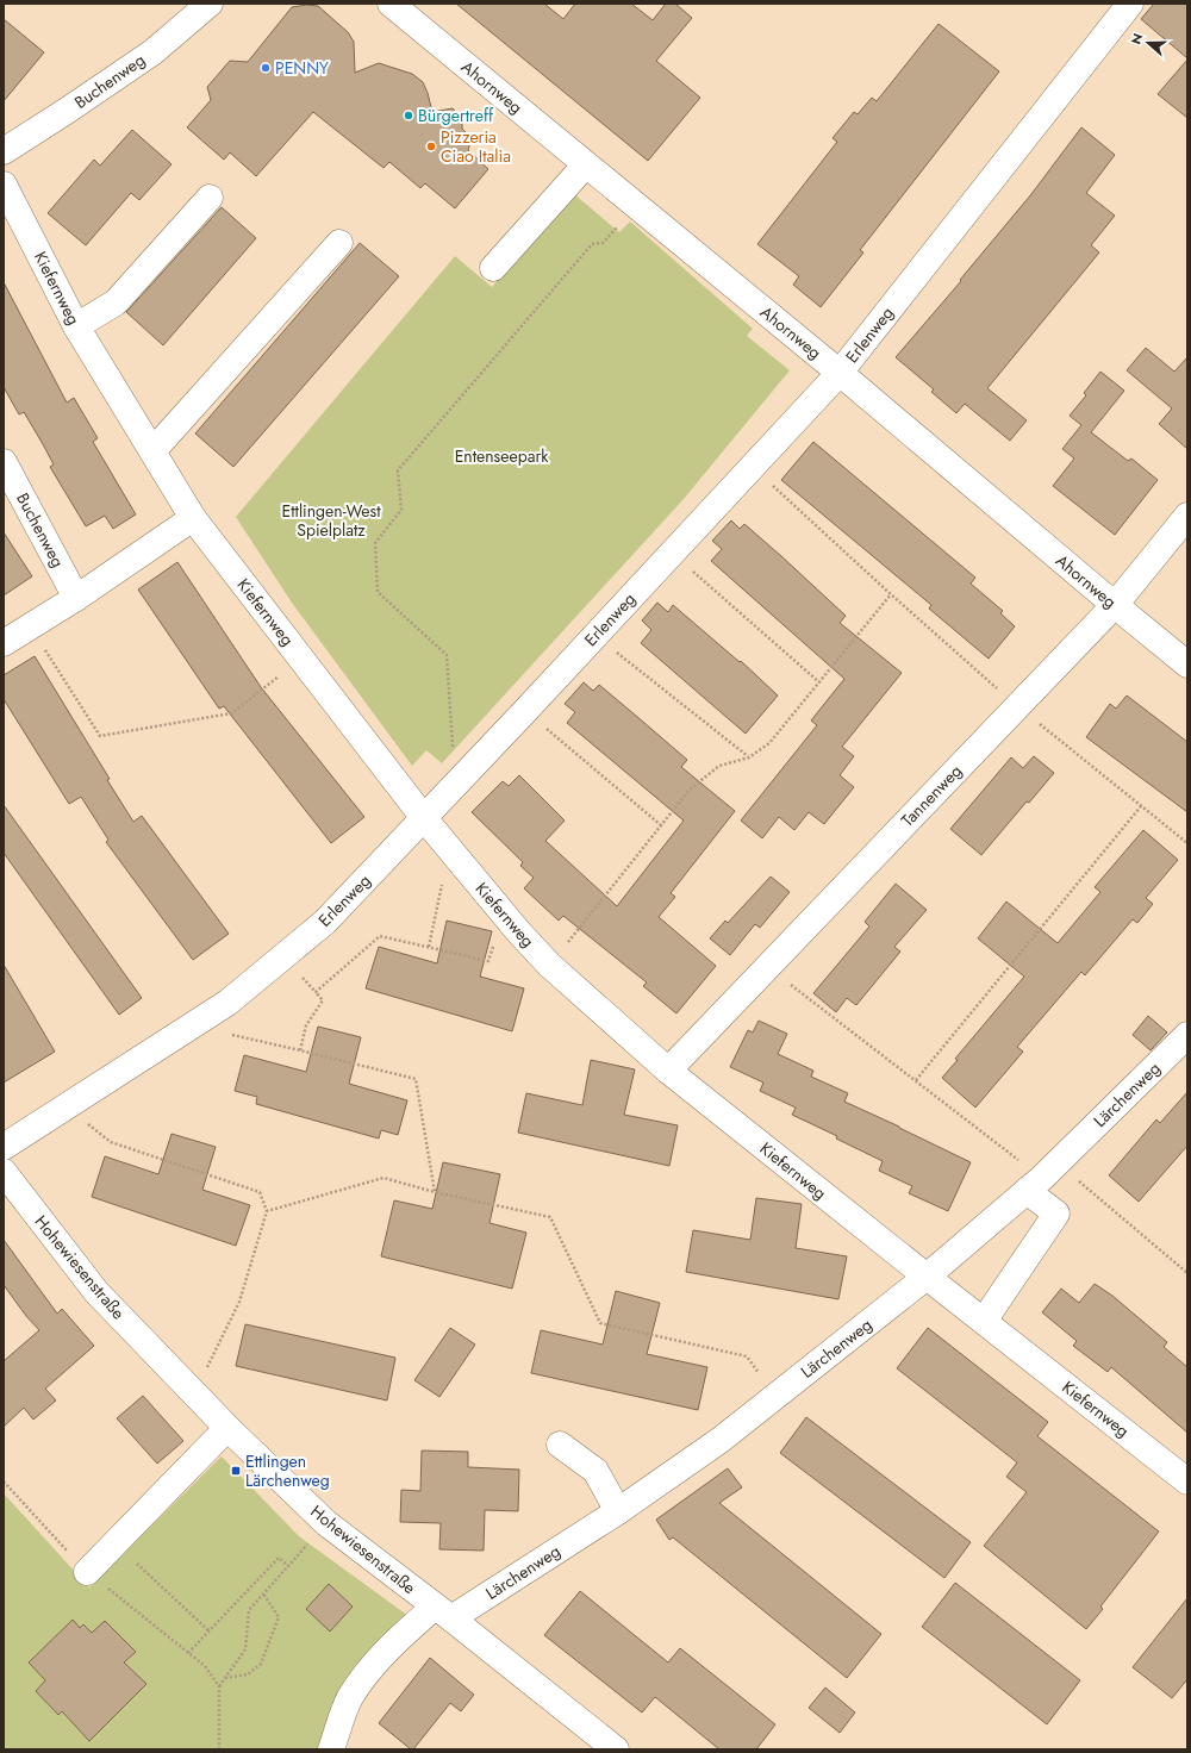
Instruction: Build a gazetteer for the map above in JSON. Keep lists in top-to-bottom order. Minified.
{"streets":{"street":["Buchenweg","Ahornweg","Kiefernweg","Erlenweg","Tannenweg","Lärchenweg","Hohewiesenstraße"]},"crossings":[["Ahornweg","Erlenweg"],["Ahornweg","Tannenweg"],["Kiefernweg","Erlenweg"],["Kiefernweg","Tannenweg"],["Kiefernweg","Lärchenweg"],["Lärchenweg","Hohewiesenstraße"]],"parks":["Entenseepark","Ettlingen-West Spielplatz"],"places":{"other":["PENNY","Bürgertreff","Pizzeria Ciao Italia"],"transit":["Ettlingen Lärchenweg"]},"north":"left"}
